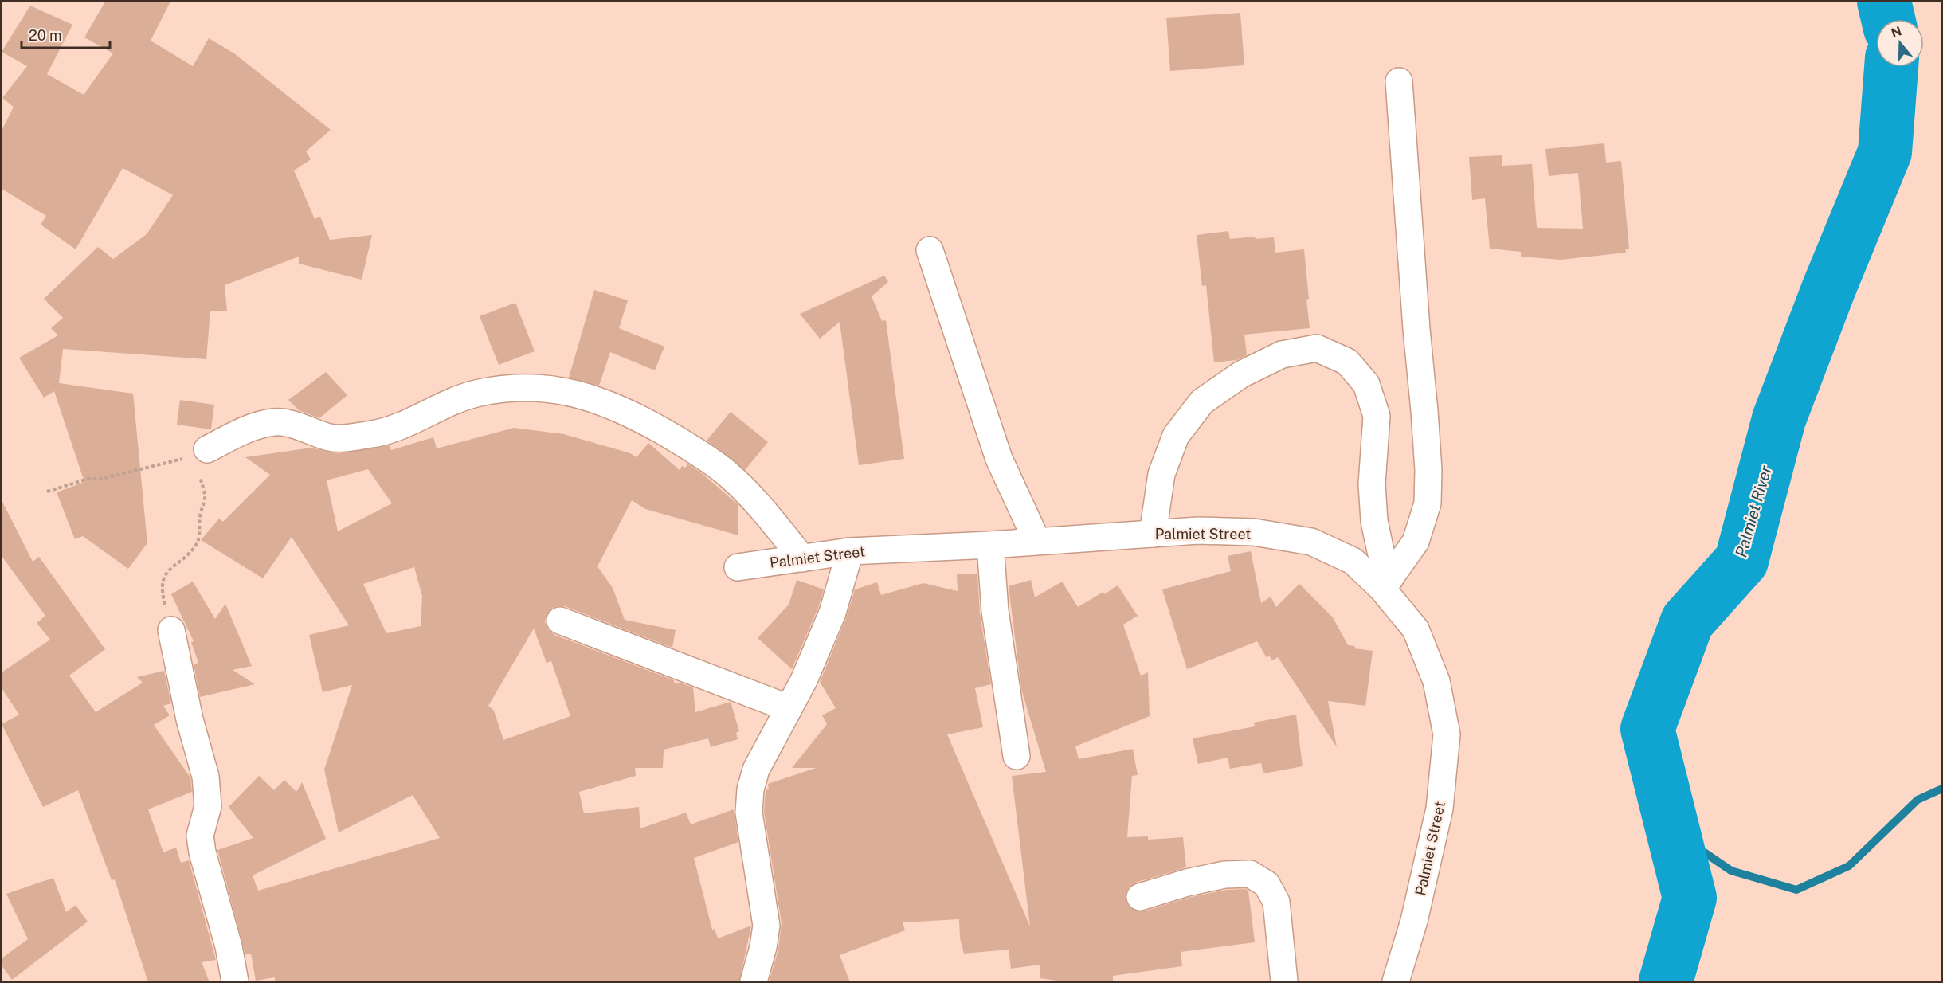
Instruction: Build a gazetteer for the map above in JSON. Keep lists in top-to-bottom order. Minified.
{"streets":{"street":["Palmiet Street"]},"water":["Palmiet River"],"scale_bar":"20 m","north":"top"}
